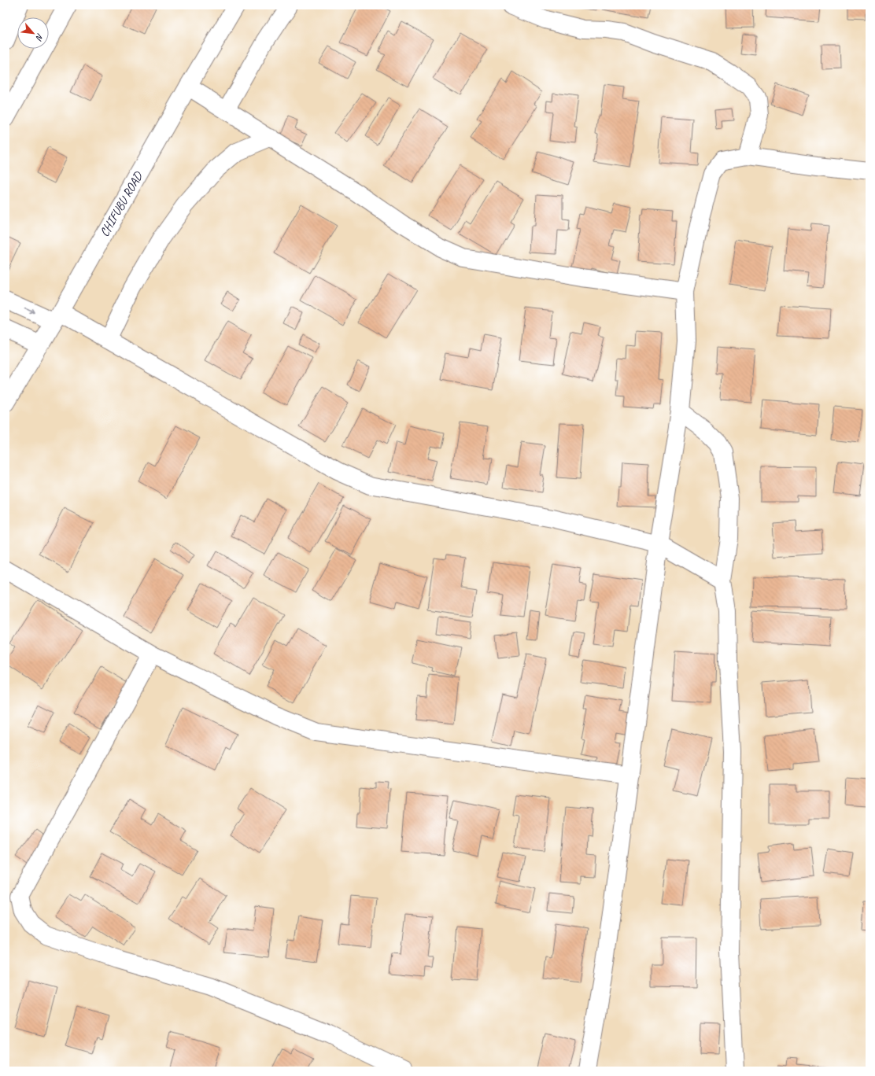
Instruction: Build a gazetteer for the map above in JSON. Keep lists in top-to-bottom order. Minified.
{"streets":{"street":["CHIFUBU ROAD"]},"north":"bottom right"}
